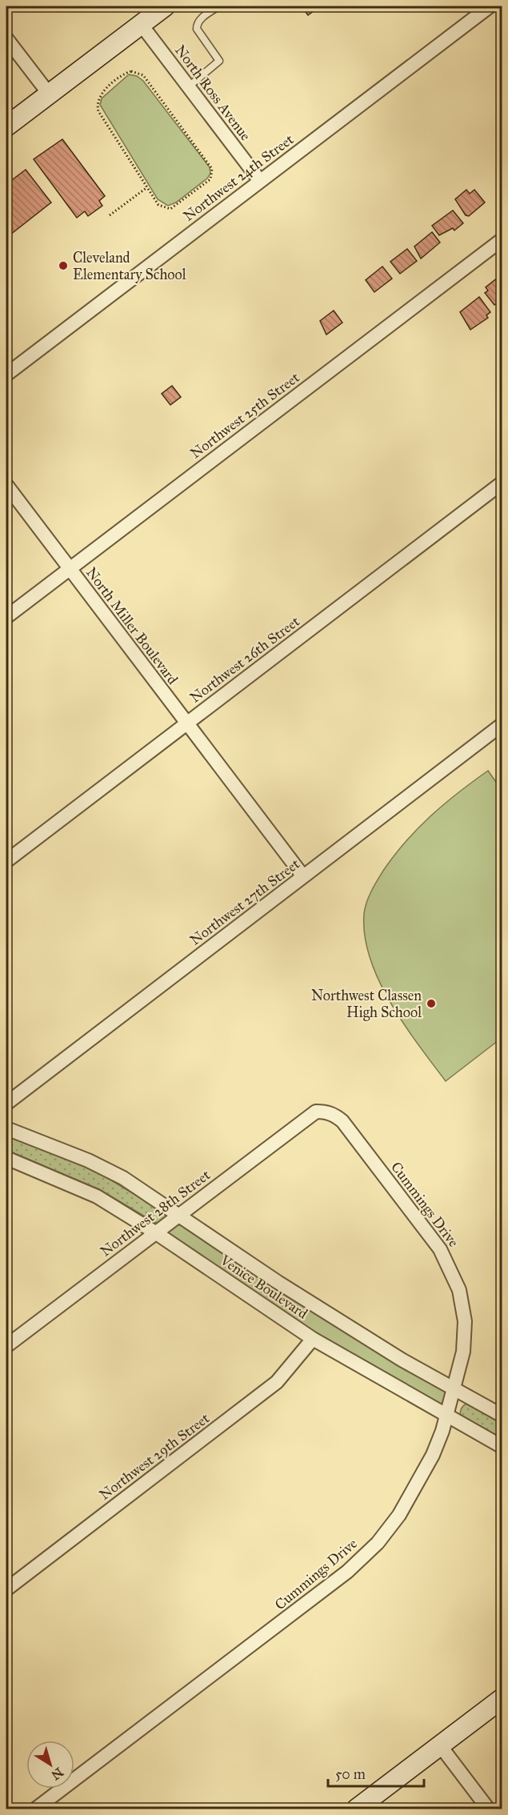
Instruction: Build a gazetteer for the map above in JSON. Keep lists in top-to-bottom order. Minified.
{"streets":{"street":["North Ross Avenue","Northwest 24th Street","Northwest 25th Street","North Miller Boulevard","Northwest 26th Street","Northwest 27th Street","Cummings Drive","Northwest 28th Street","Venice Boulevard","Northwest 29th Street"]},"crossings":[["North Ross Avenue","Northwest 24th Street"],["Northwest 25th Street","North Miller Boulevard"],["North Miller Boulevard","Northwest 26th Street"],["North Miller Boulevard","Northwest 27th Street"],["Cummings Drive","Northwest 28th Street"],["Cummings Drive","Venice Boulevard"],["Northwest 28th Street","Venice Boulevard"],["Venice Boulevard","Northwest 29th Street"]],"places":["Cleveland Elementary School","Northwest Classen High School"],"scale_bar":"50 m","north":"bottom right"}
